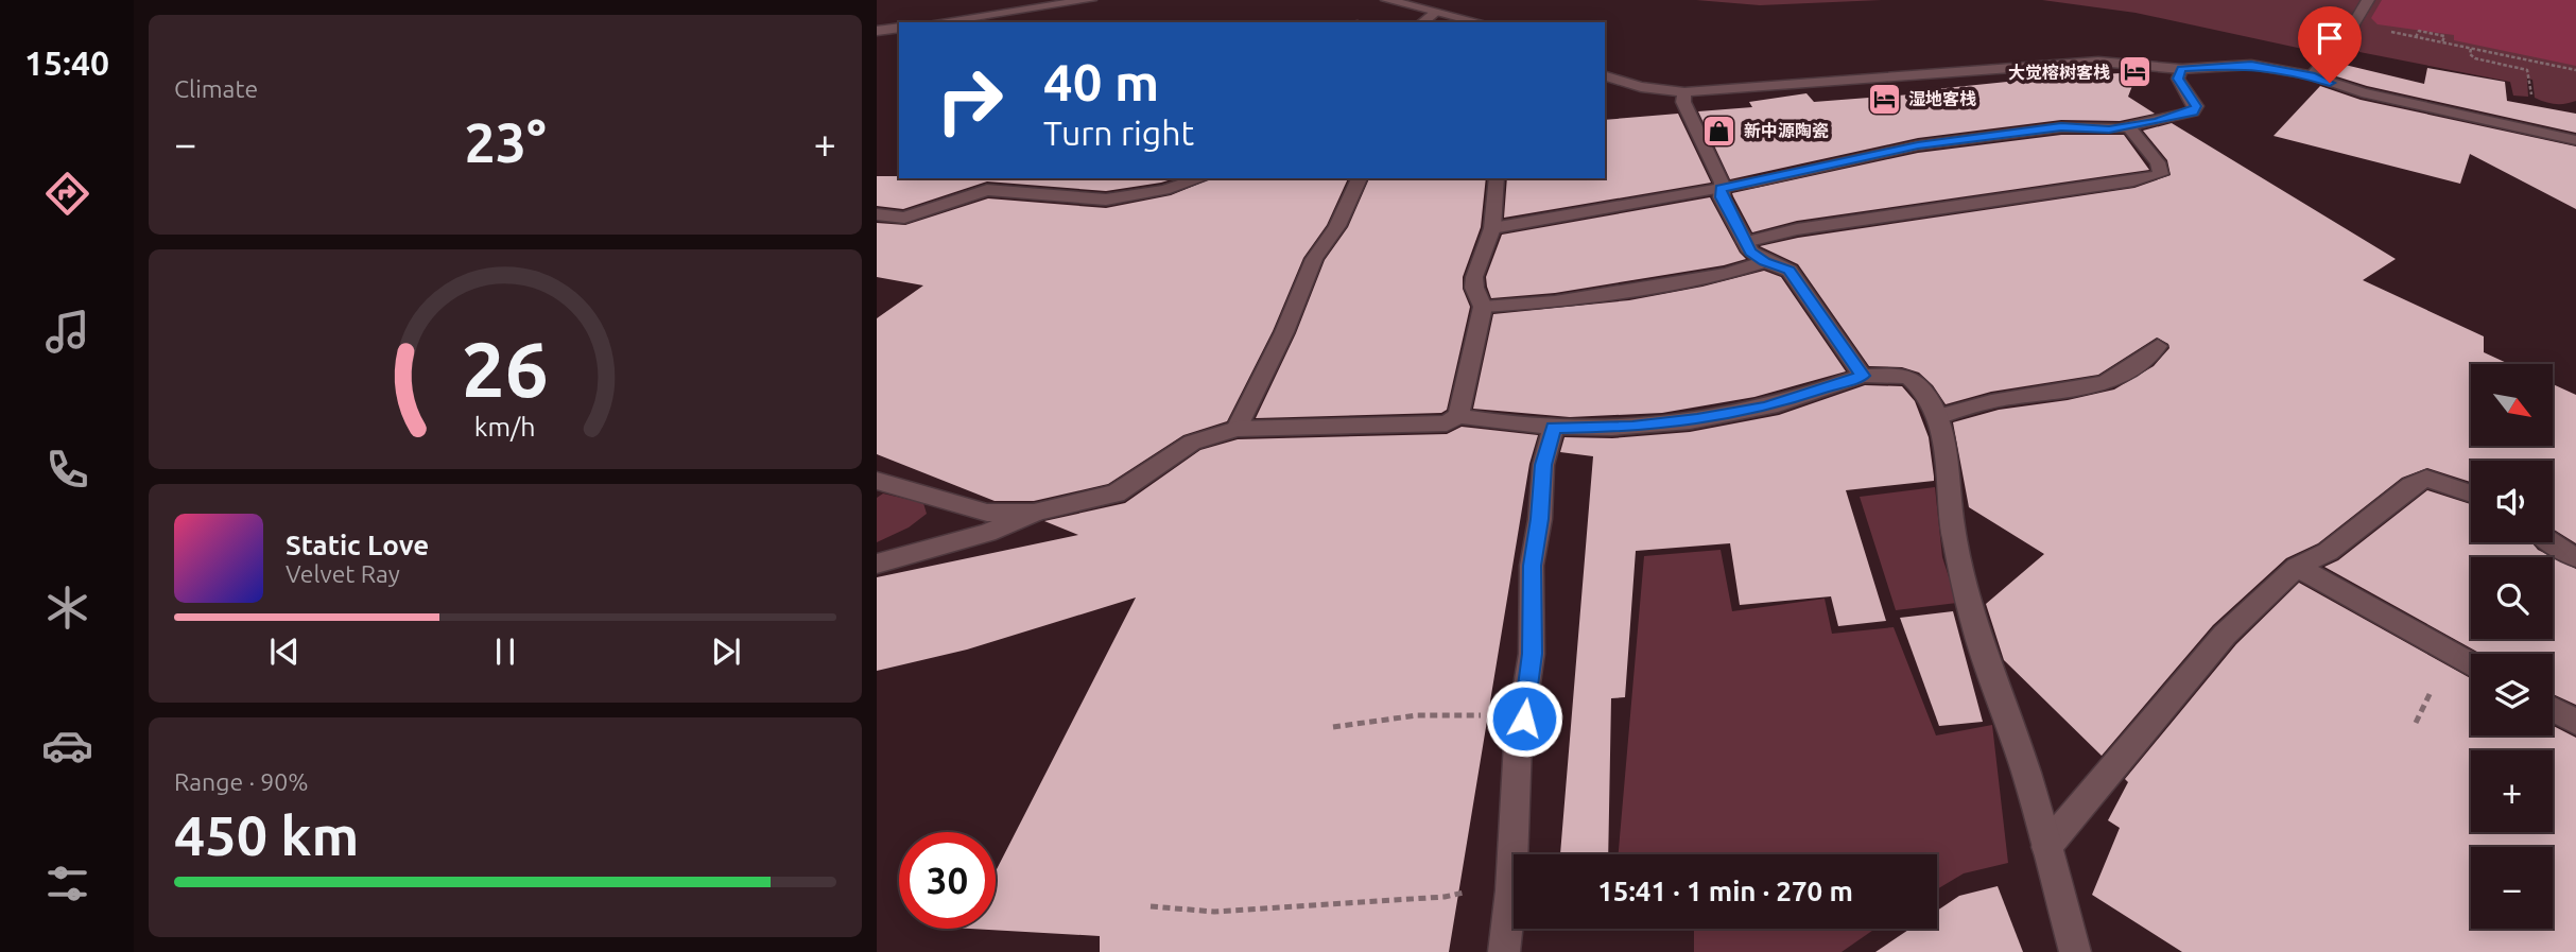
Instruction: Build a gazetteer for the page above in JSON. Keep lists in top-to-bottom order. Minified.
{"places":{"hotel":["大觉榕树客栈","湿地客栈"],"shop":["新中源陶瓷"]},"north":"bottom right","page":{"tabs":"15:40","tile":["Climate",["Range · 90%","450 km"]],"turn":["40 m","Turn right"],"heat":["−","23°","+"],"map_buttons":["+","−"],"song":["Static Love","Velvet Ray"],"limit":"30","trip":"15:41 · 1 min · 270 m","gauge":["26","km/h"]}}
